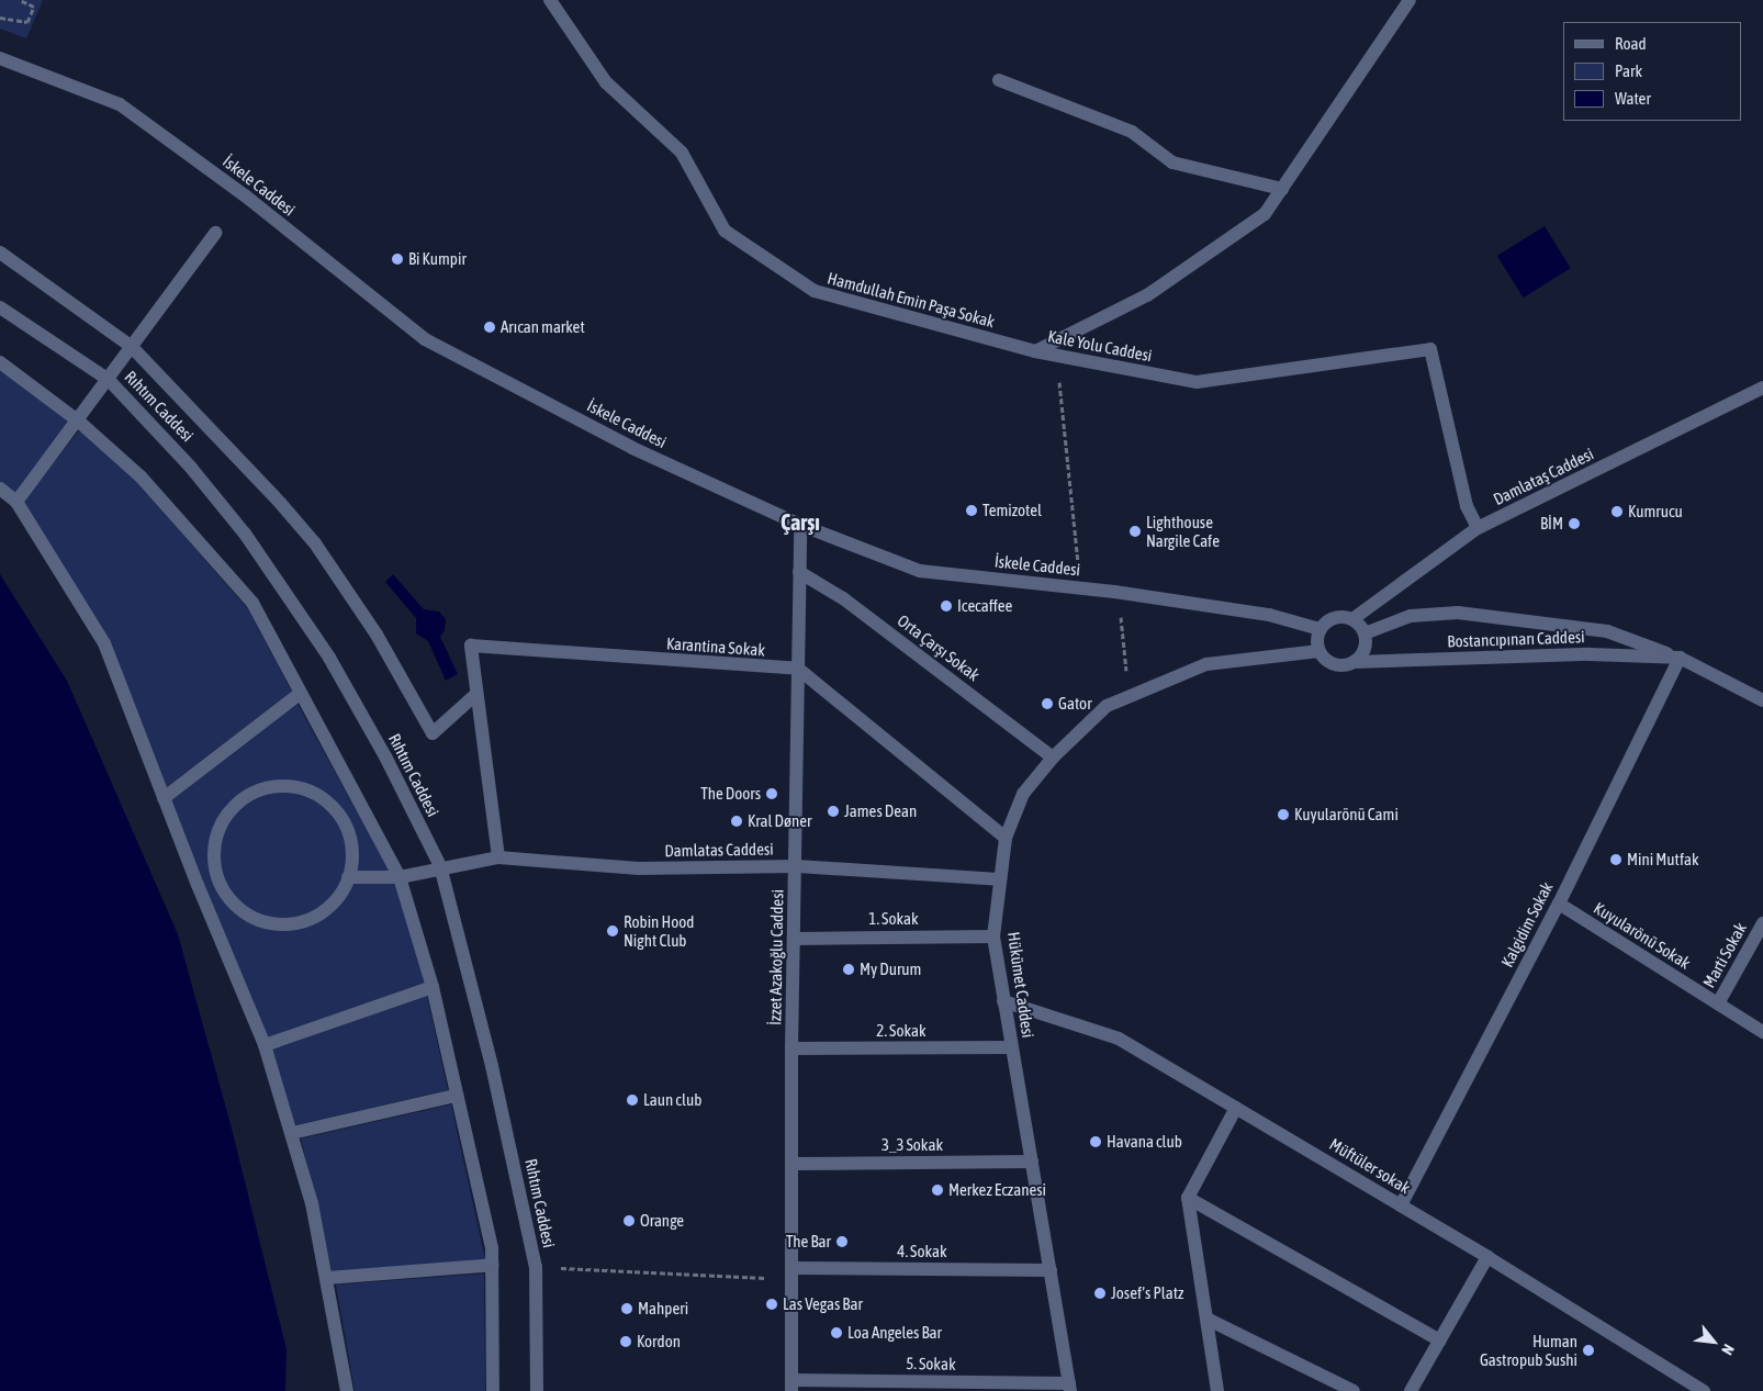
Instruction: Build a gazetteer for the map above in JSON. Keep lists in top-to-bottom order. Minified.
{"streets":{"street":["İskele Caddesi","Hamdullah Emin Paşa Sokak","Kale Yolu Caddesi","Rıhtım Caddesi","Damlataş Caddesi","Bostancıpınarı Caddesi","Karantina Sokak","Orta Çarşı Sokak","Damlatas Caddesi","1. Sokak","Kalgidim Sokak","Kuyularönü Sokak","Marti Sokak","İzzet Azakoğlu Caddesi","Hükümet Caddesi","2. Sokak","3_3 Sokak","Müftüler sokak","4. Sokak","5. Sokak"]},"crossings":[["İskele Caddesi","Damlataş Caddesi"],["İskele Caddesi","Bostancıpınarı Caddesi"],["İskele Caddesi","İzzet Azakoğlu Caddesi"],["İskele Caddesi","Hükümet Caddesi"],["Hamdullah Emin Paşa Sokak","Kale Yolu Caddesi"],["Kale Yolu Caddesi","Damlataş Caddesi"],["Rıhtım Caddesi","Damlatas Caddesi"],["Damlataş Caddesi","Bostancıpınarı Caddesi"],["Damlataş Caddesi","Hükümet Caddesi"],["Bostancıpınarı Caddesi","Kalgidim Sokak"],["Bostancıpınarı Caddesi","Hükümet Caddesi"],["Karantina Sokak","İzzet Azakoğlu Caddesi"],["Orta Çarşı Sokak","İzzet Azakoğlu Caddesi"],["Orta Çarşı Sokak","Hükümet Caddesi"],["Damlatas Caddesi","İzzet Azakoğlu Caddesi"],["Damlatas Caddesi","Hükümet Caddesi"],["1. Sokak","İzzet Azakoğlu Caddesi"],["1. Sokak","Hükümet Caddesi"],["Kalgidim Sokak","Kuyularönü Sokak"],["Kalgidim Sokak","Müftüler sokak"],["Kuyularönü Sokak","Marti Sokak"],["İzzet Azakoğlu Caddesi","2. Sokak"],["İzzet Azakoğlu Caddesi","3_3 Sokak"],["İzzet Azakoğlu Caddesi","4. Sokak"],["İzzet Azakoğlu Caddesi","5. Sokak"],["Hükümet Caddesi","2. Sokak"],["Hükümet Caddesi","3_3 Sokak"],["Hükümet Caddesi","Müftüler sokak"],["Hükümet Caddesi","4. Sokak"],["Hükümet Caddesi","5. Sokak"]],"districts":["Çarşı"],"places":["Bi Kumpir","Arıcan market","Temizotel","Kumrucu","BİM","Lighthouse Nargile Cafe","Icecaffee","Gator","The Doors","James Dean","Kuyularönü Cami","Kral Døner","Mini Mutfak","Robin Hood Night Club","My Durum","Laun club","Havana club","Merkez Eczanesi","Orange","The Bar","Josef’s Platz","Las Vegas Bar","Mahperi","Loa Angeles Bar","Kordon","Human Gastropub Sushi"],"legend":["Road","Park","Water"],"north":"bottom right"}
